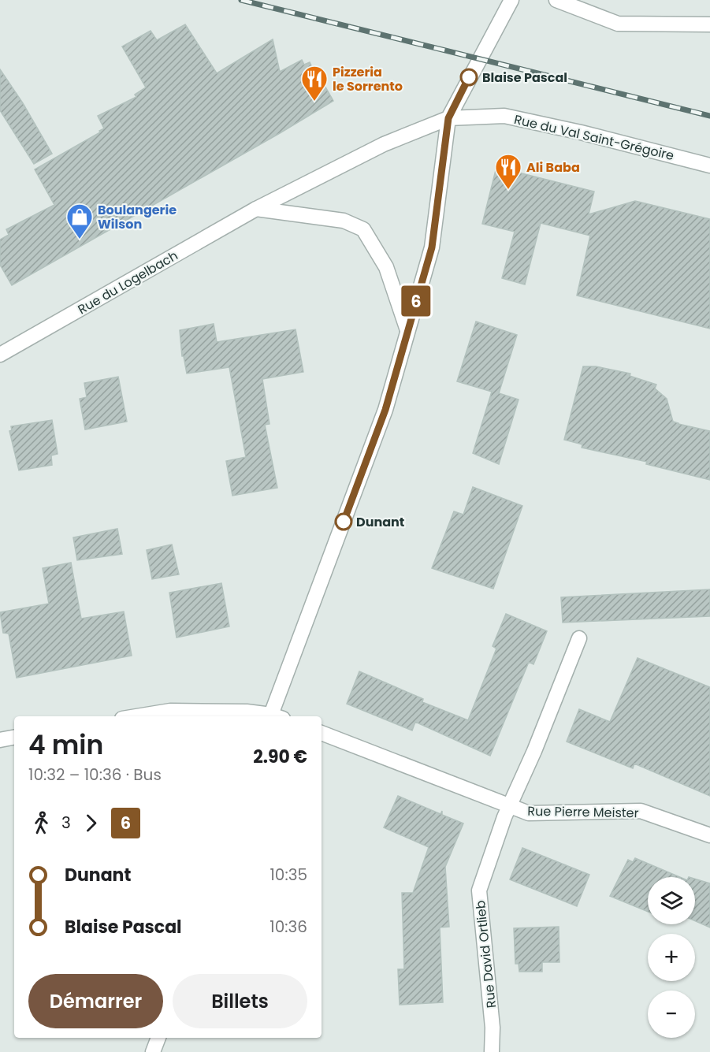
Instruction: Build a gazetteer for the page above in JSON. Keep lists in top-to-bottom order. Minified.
{"streets":{"street":["Rue du Val Saint-Grégoire","Rue du Logelbach","Rue Pierre Meister","Rue David Ortlieb"]},"crossings":[["Rue du Val Saint-Grégoire","Rue du Logelbach"],["Rue Pierre Meister","Rue David Ortlieb"]],"places":{"other":["Blaise Pascal","Dunant"],"restaurant":["Pizzeria le Sorrento","Ali Baba"],"shop":["Boulangerie Wilson"]},"lines":["bus line 6"],"page":{"on_map":"6","heading":["4 min","10:32 – 10:36 · Bus","2.90 €"],"legs":["3","6"],"list":[{"name":"Dunant","value":"10:35"},{"name":"Blaise Pascal","value":"10:36"}],"map_buttons":["+","−"],"buttons":["Démarrer","Billets"]}}
